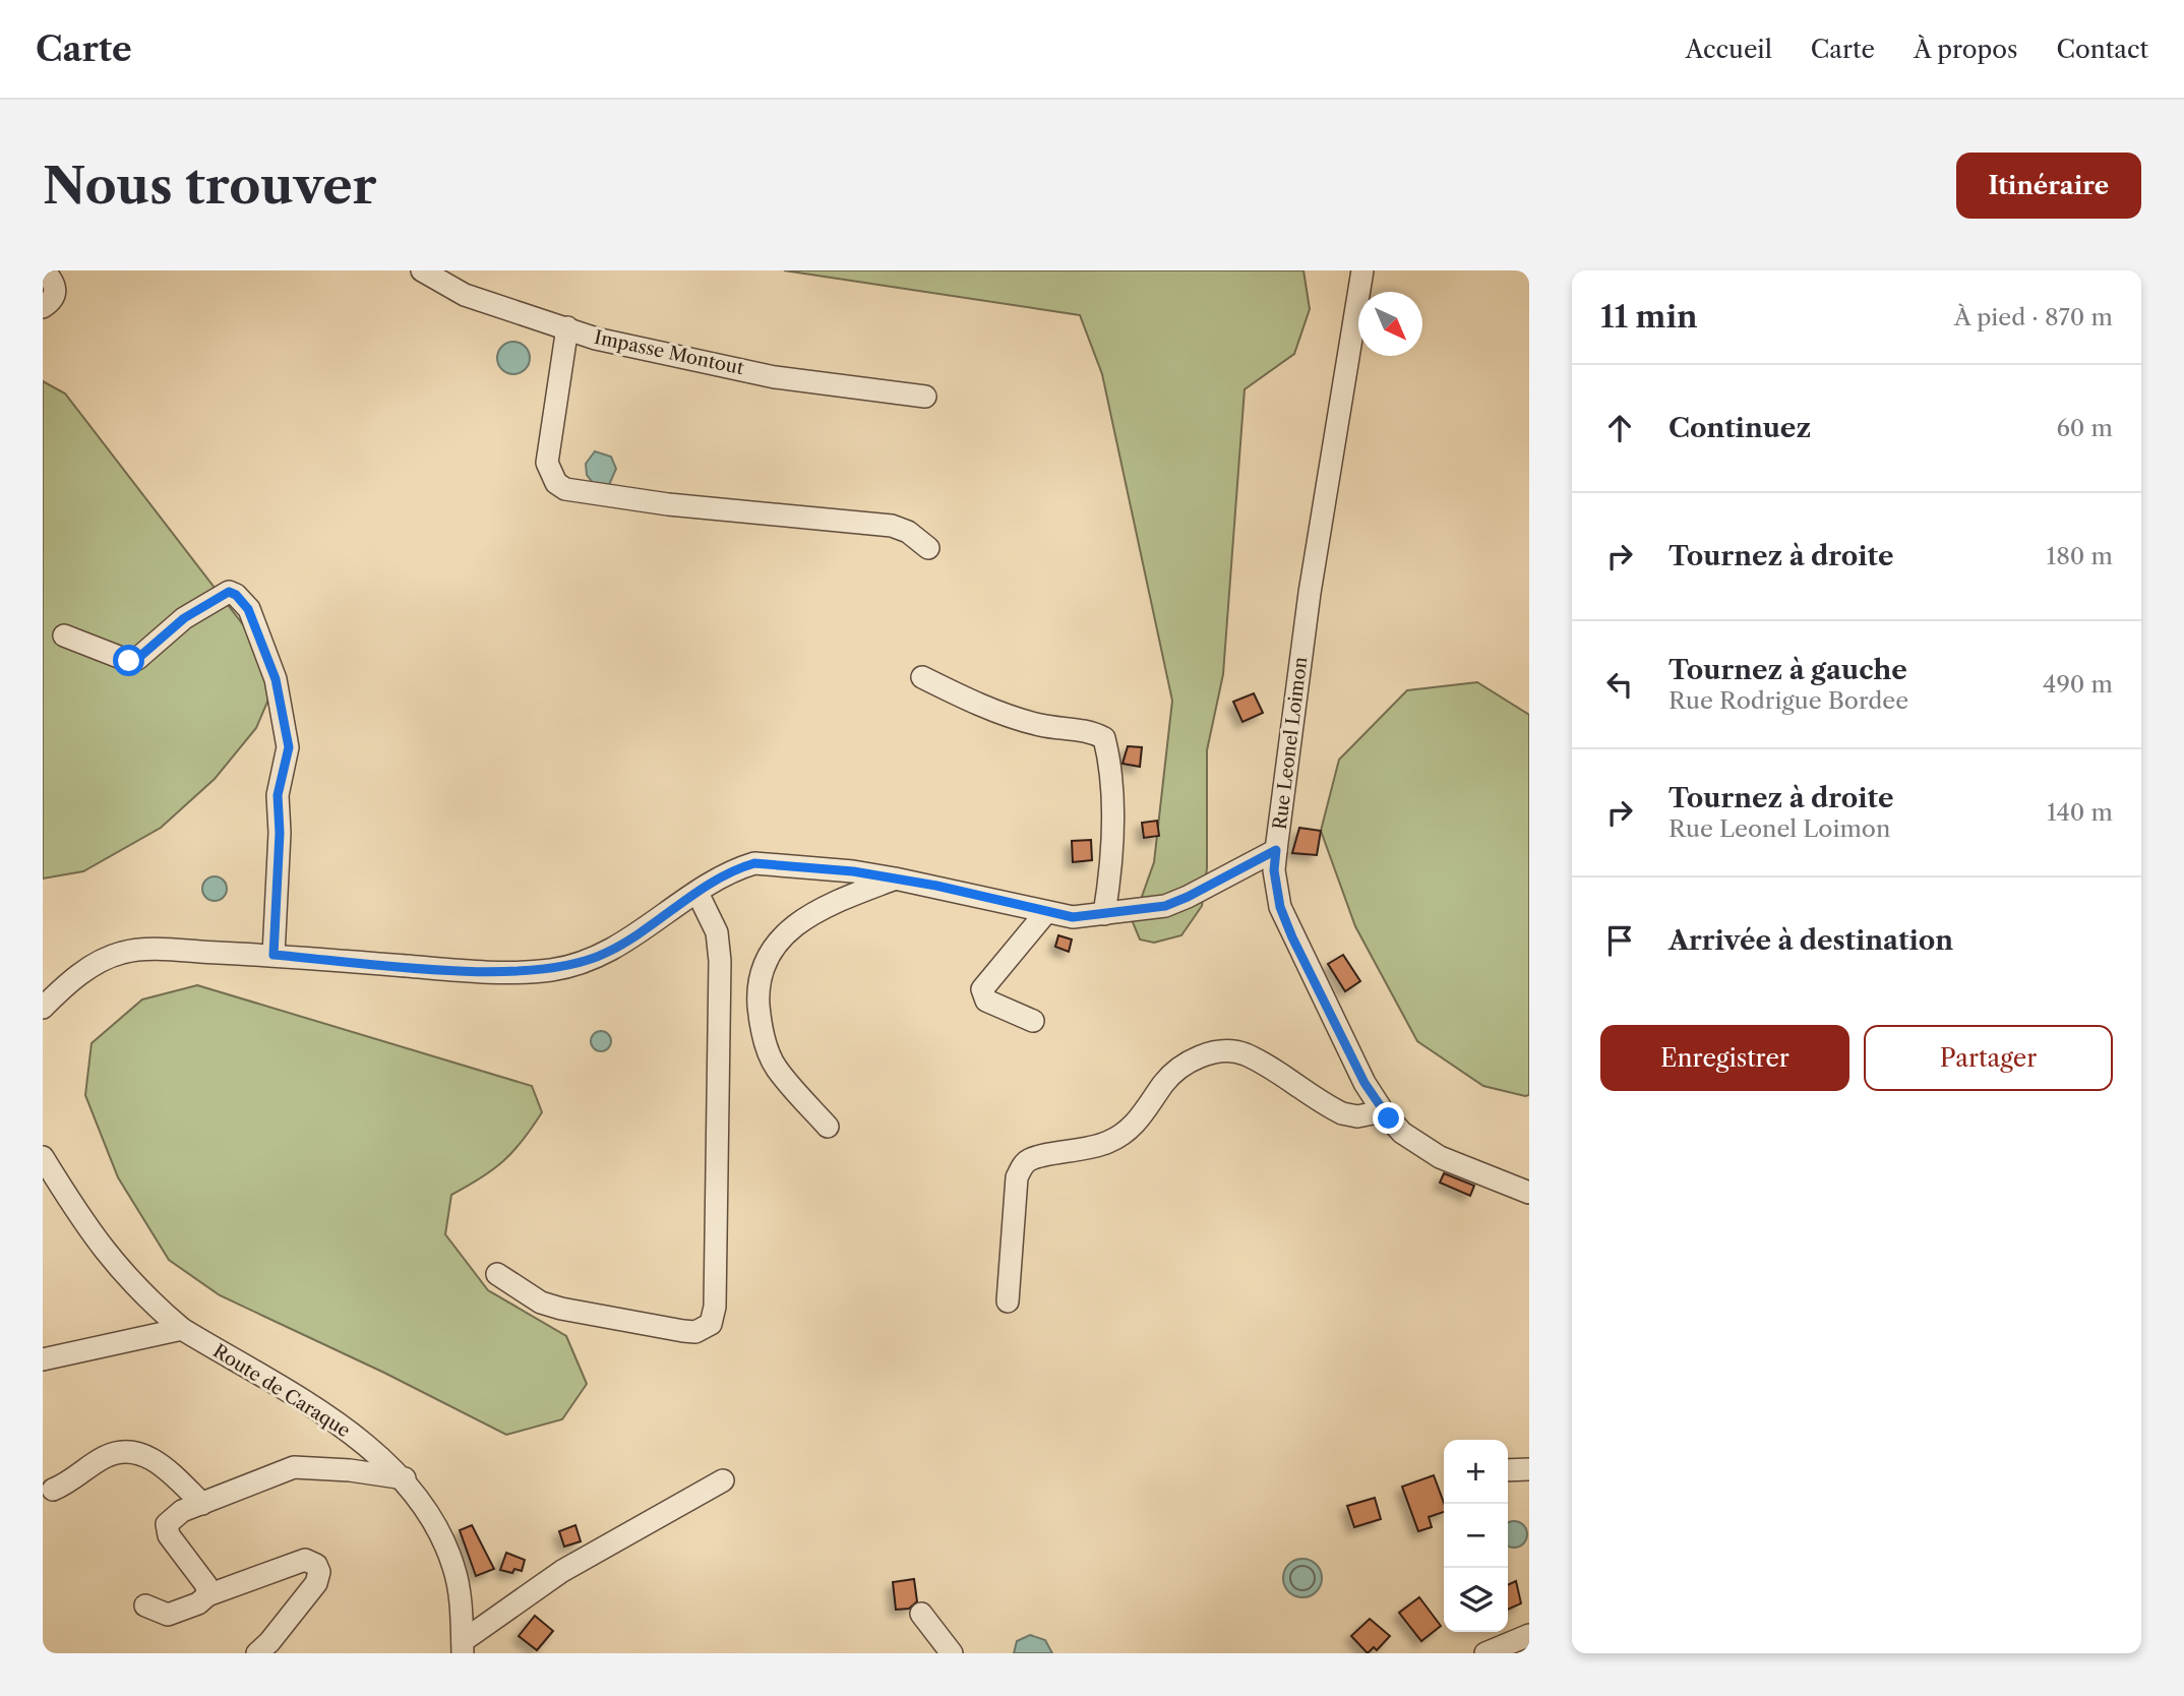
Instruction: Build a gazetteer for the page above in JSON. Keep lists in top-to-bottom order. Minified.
{"streets":{"street":["Impasse Montout","Rue Leonel Loimon","Route de Caraque"]},"north":"bottom right","page":{"header":"Carte","nav":["Accueil","Carte","À propos","Contact"],"buttons":["Itinéraire",["Enregistrer","Partager"]],"title":"Nous trouver","heading":["11 min","À pied · 870 m"],"list":[["Continuez","60 m"],["Tournez à droite","180 m"],["Tournez à gauche","Rue Rodrigue Bordee","490 m"],["Tournez à droite","Rue Leonel Loimon","140 m"],"Arrivée à destination"],"map_buttons":["+","−"]}}
